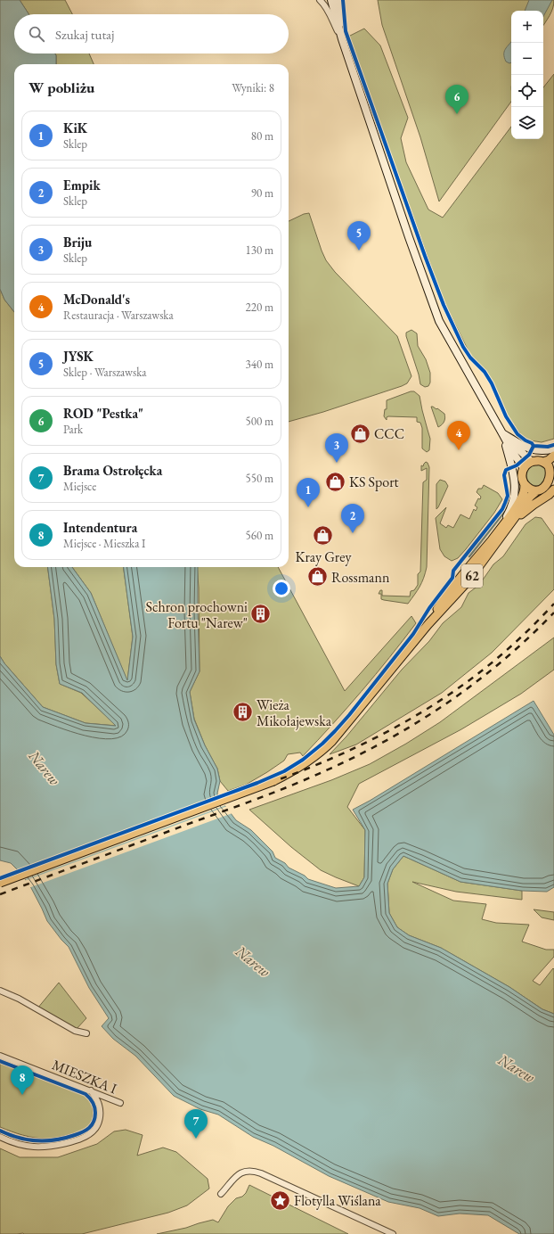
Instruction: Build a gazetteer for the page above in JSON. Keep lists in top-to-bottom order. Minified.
{"streets":{"main road":["62"],"street":["MIESZKA I"]},"water":["Narew"],"places":{"shop":["CCC","KS Sport","Kray Grey","Rossmann"],"building":["Schron prochowni Fortu \"Narew\"","Wieża Mikołajewska"],"place":["Flotylla Wiślana"]},"page":{"map_buttons":["+","−"],"search":"Szukaj tutaj","heading":["W pobliżu","Wyniki: 8"],"pins":["6","5","4","3","1","2","8","7"],"list":[{"mark":"1","name":"KiK","note":"Sklep","value":"80 m"},{"mark":"2","name":"Empik","note":"Sklep","value":"90 m"},{"mark":"3","name":"Briju","note":"Sklep","value":"130 m"},{"mark":"4","name":"McDonald's","note":"Restauracja · Warszawska","value":"220 m"},{"mark":"5","name":"JYSK","note":"Sklep · Warszawska","value":"340 m"},{"mark":"6","name":"ROD \"Pestka\"","note":"Park","value":"500 m"},{"mark":"7","name":"Brama Ostrołęcka","note":"Miejsce","value":"550 m"},{"mark":"8","name":"Intendentura","note":"Miejsce · Mieszka I","value":"560 m"}]}}
